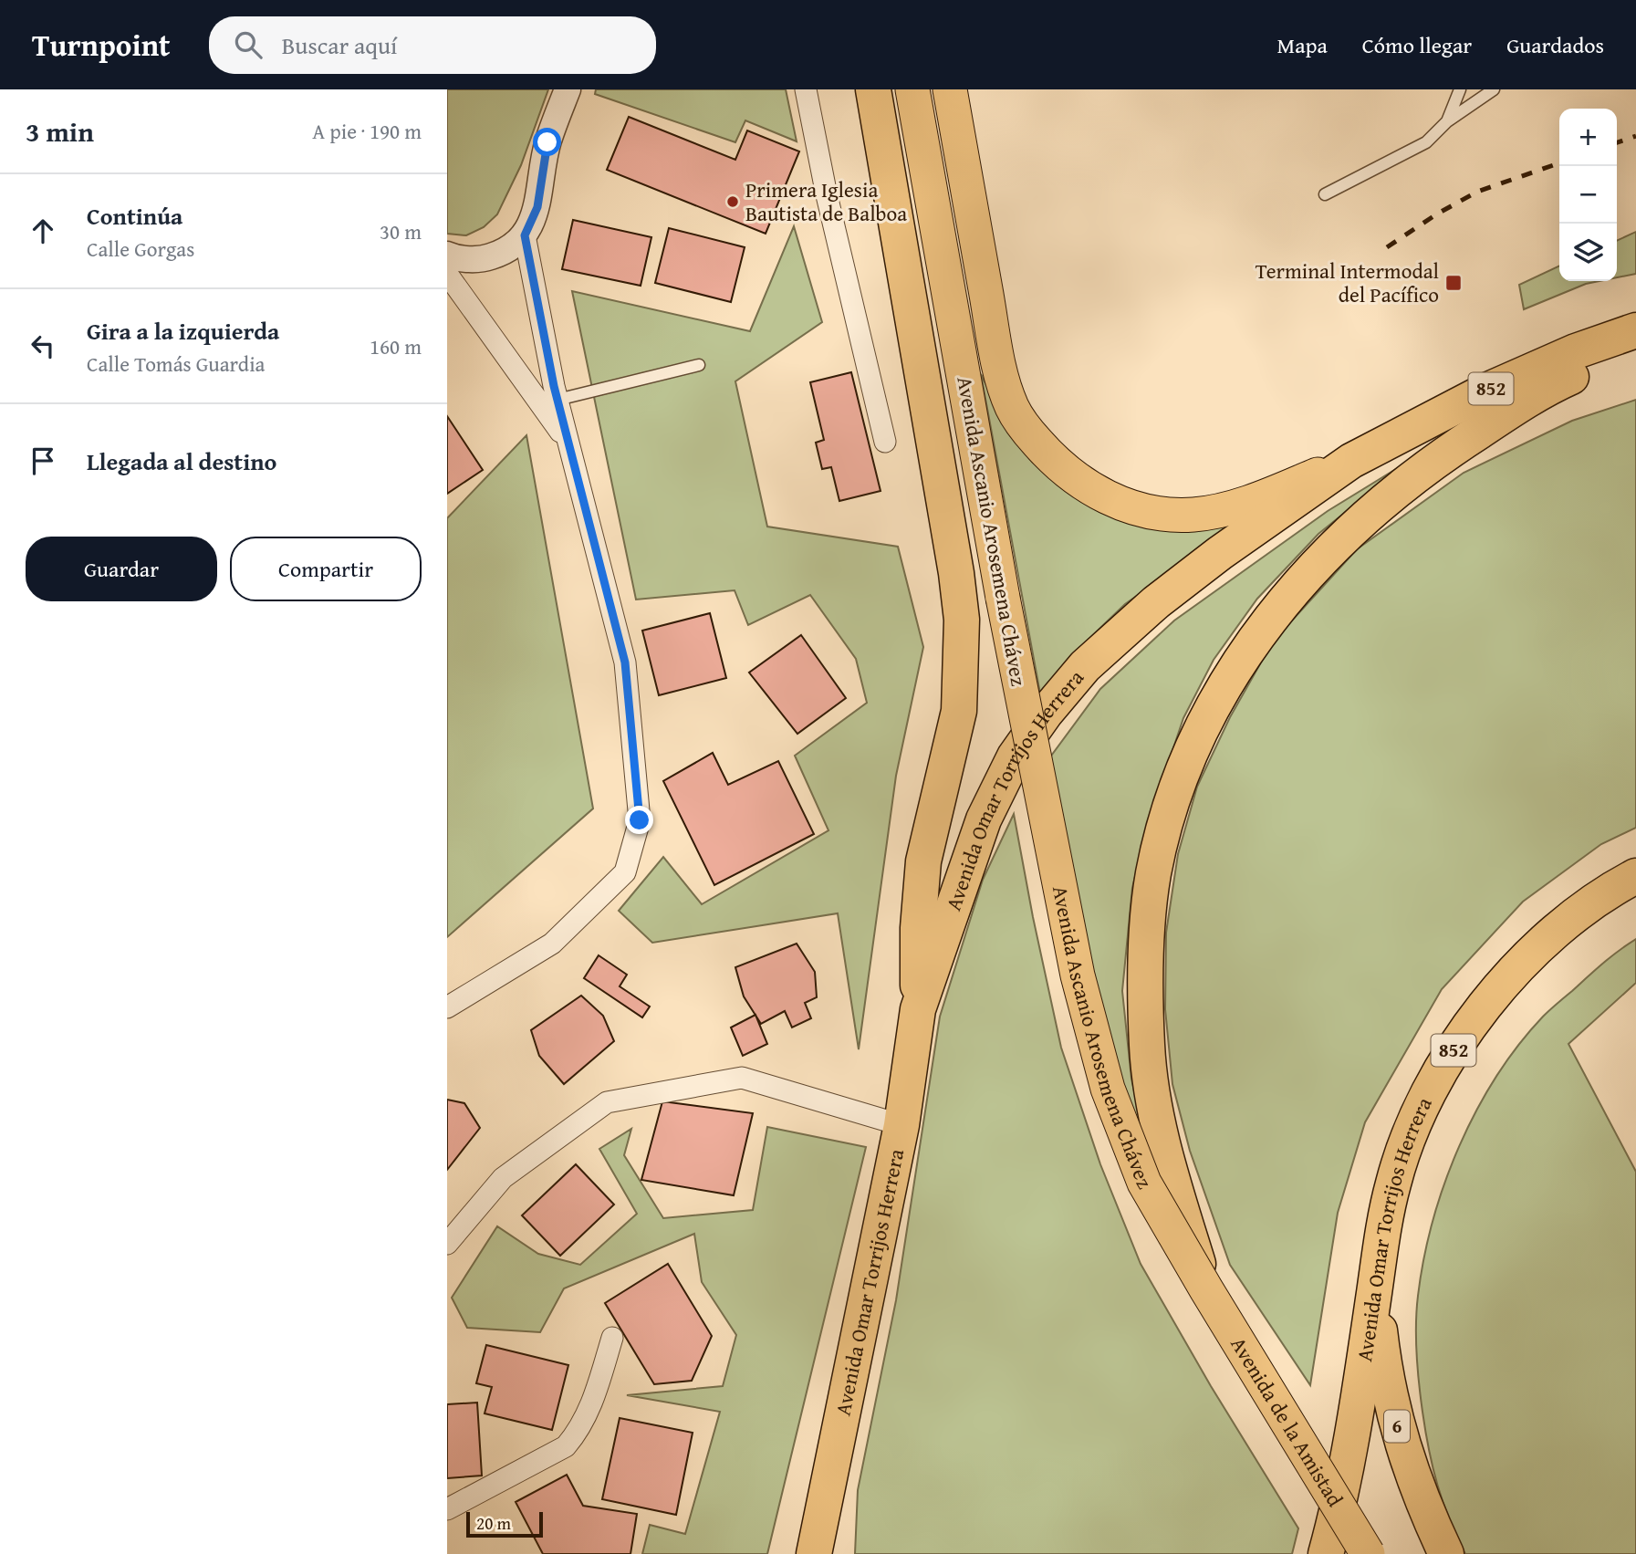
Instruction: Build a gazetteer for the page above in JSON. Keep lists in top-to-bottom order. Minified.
{"streets":{"highway":["852","Avenida Omar Torrijos Herrera","6"],"main road":["Avenida Ascanio Arosemena Chávez","Avenida de la Amistad"]},"crossings":[["Avenida Ascanio Arosemena Chávez","Avenida Omar Torrijos Herrera"],["Avenida Ascanio Arosemena Chávez","Avenida de la Amistad"],["Avenida Omar Torrijos Herrera","6"]],"places":{"other":["Primera Iglesia Bautista de Balboa"],"transit":["Terminal Intermodal del Pacífico"]},"scale_bar":"20 m","page":{"header":"Turnpoint","search":"Buscar aquí","nav":["Mapa","Cómo llegar","Guardados"],"heading":["3 min","A pie · 190 m"],"map_buttons":["+","−"],"list":[["Continúa","Calle Gorgas","30 m"],["Gira a la izquierda","Calle Tomás Guardia","160 m"],"Llegada al destino"],"buttons":["Guardar","Compartir"],"scale":"20 m"}}
